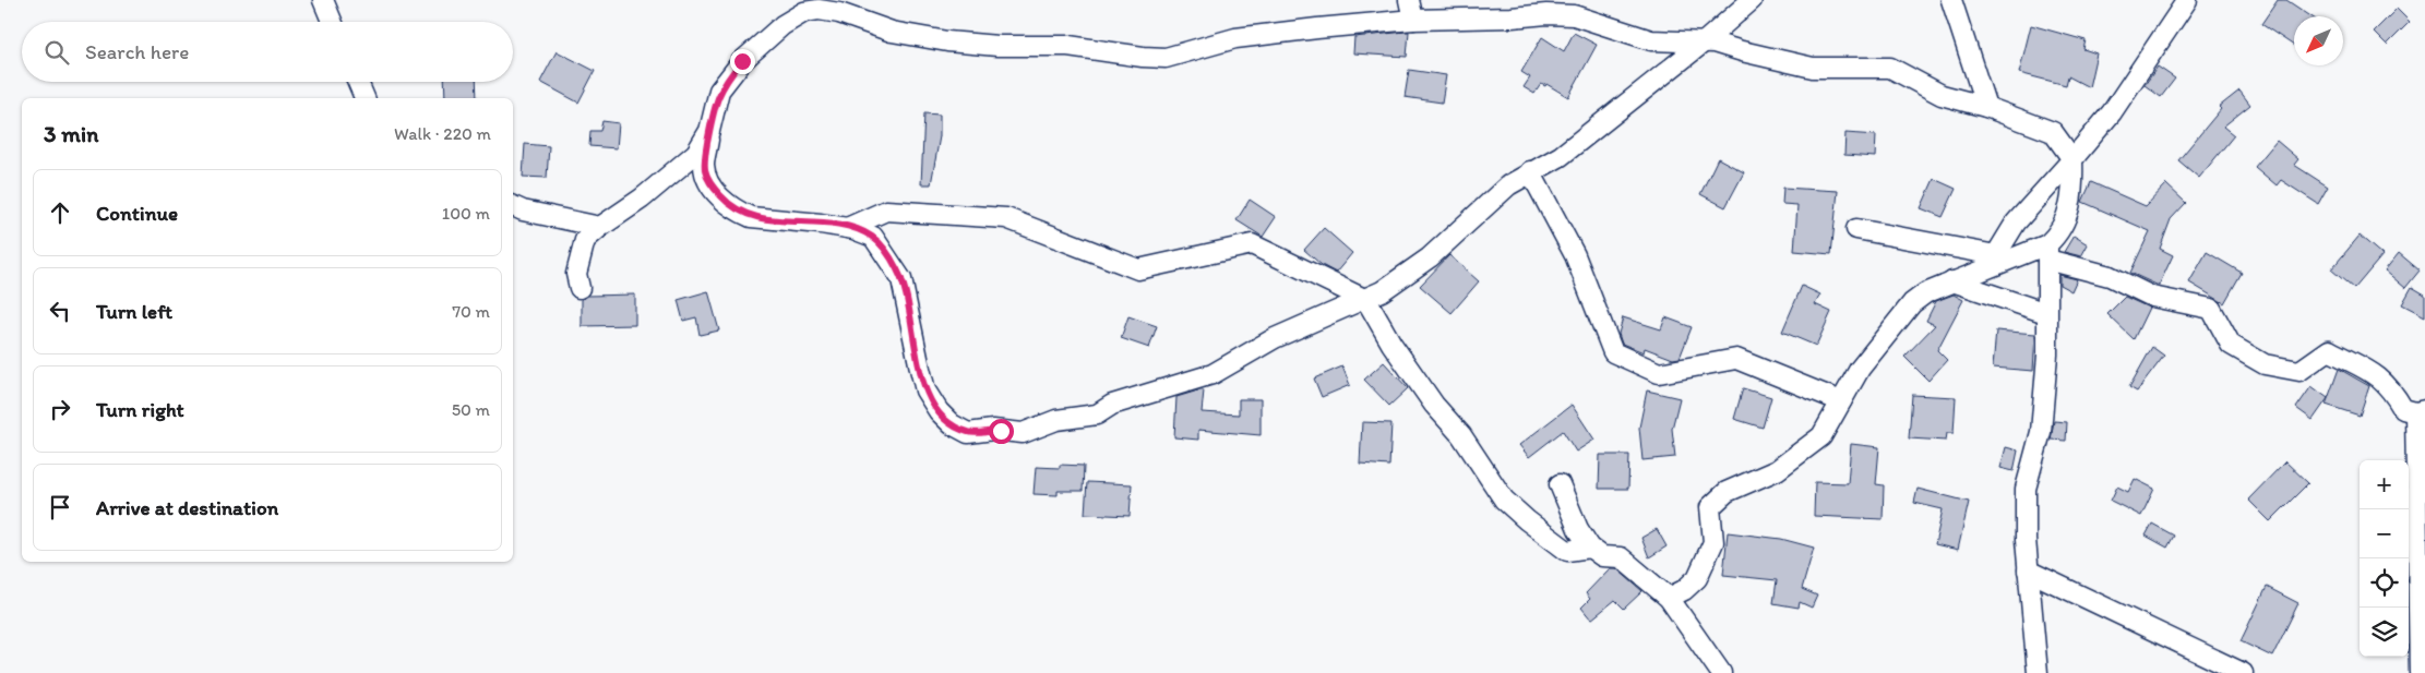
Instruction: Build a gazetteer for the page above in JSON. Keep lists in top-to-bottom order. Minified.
{"north":"bottom left","page":{"search":"Search here","heading":["3 min","Walk · 220 m"],"list":[["Continue","100 m"],["Turn left","70 m"],["Turn right","50 m"],"Arrive at destination"],"map_buttons":["+","−"]}}
